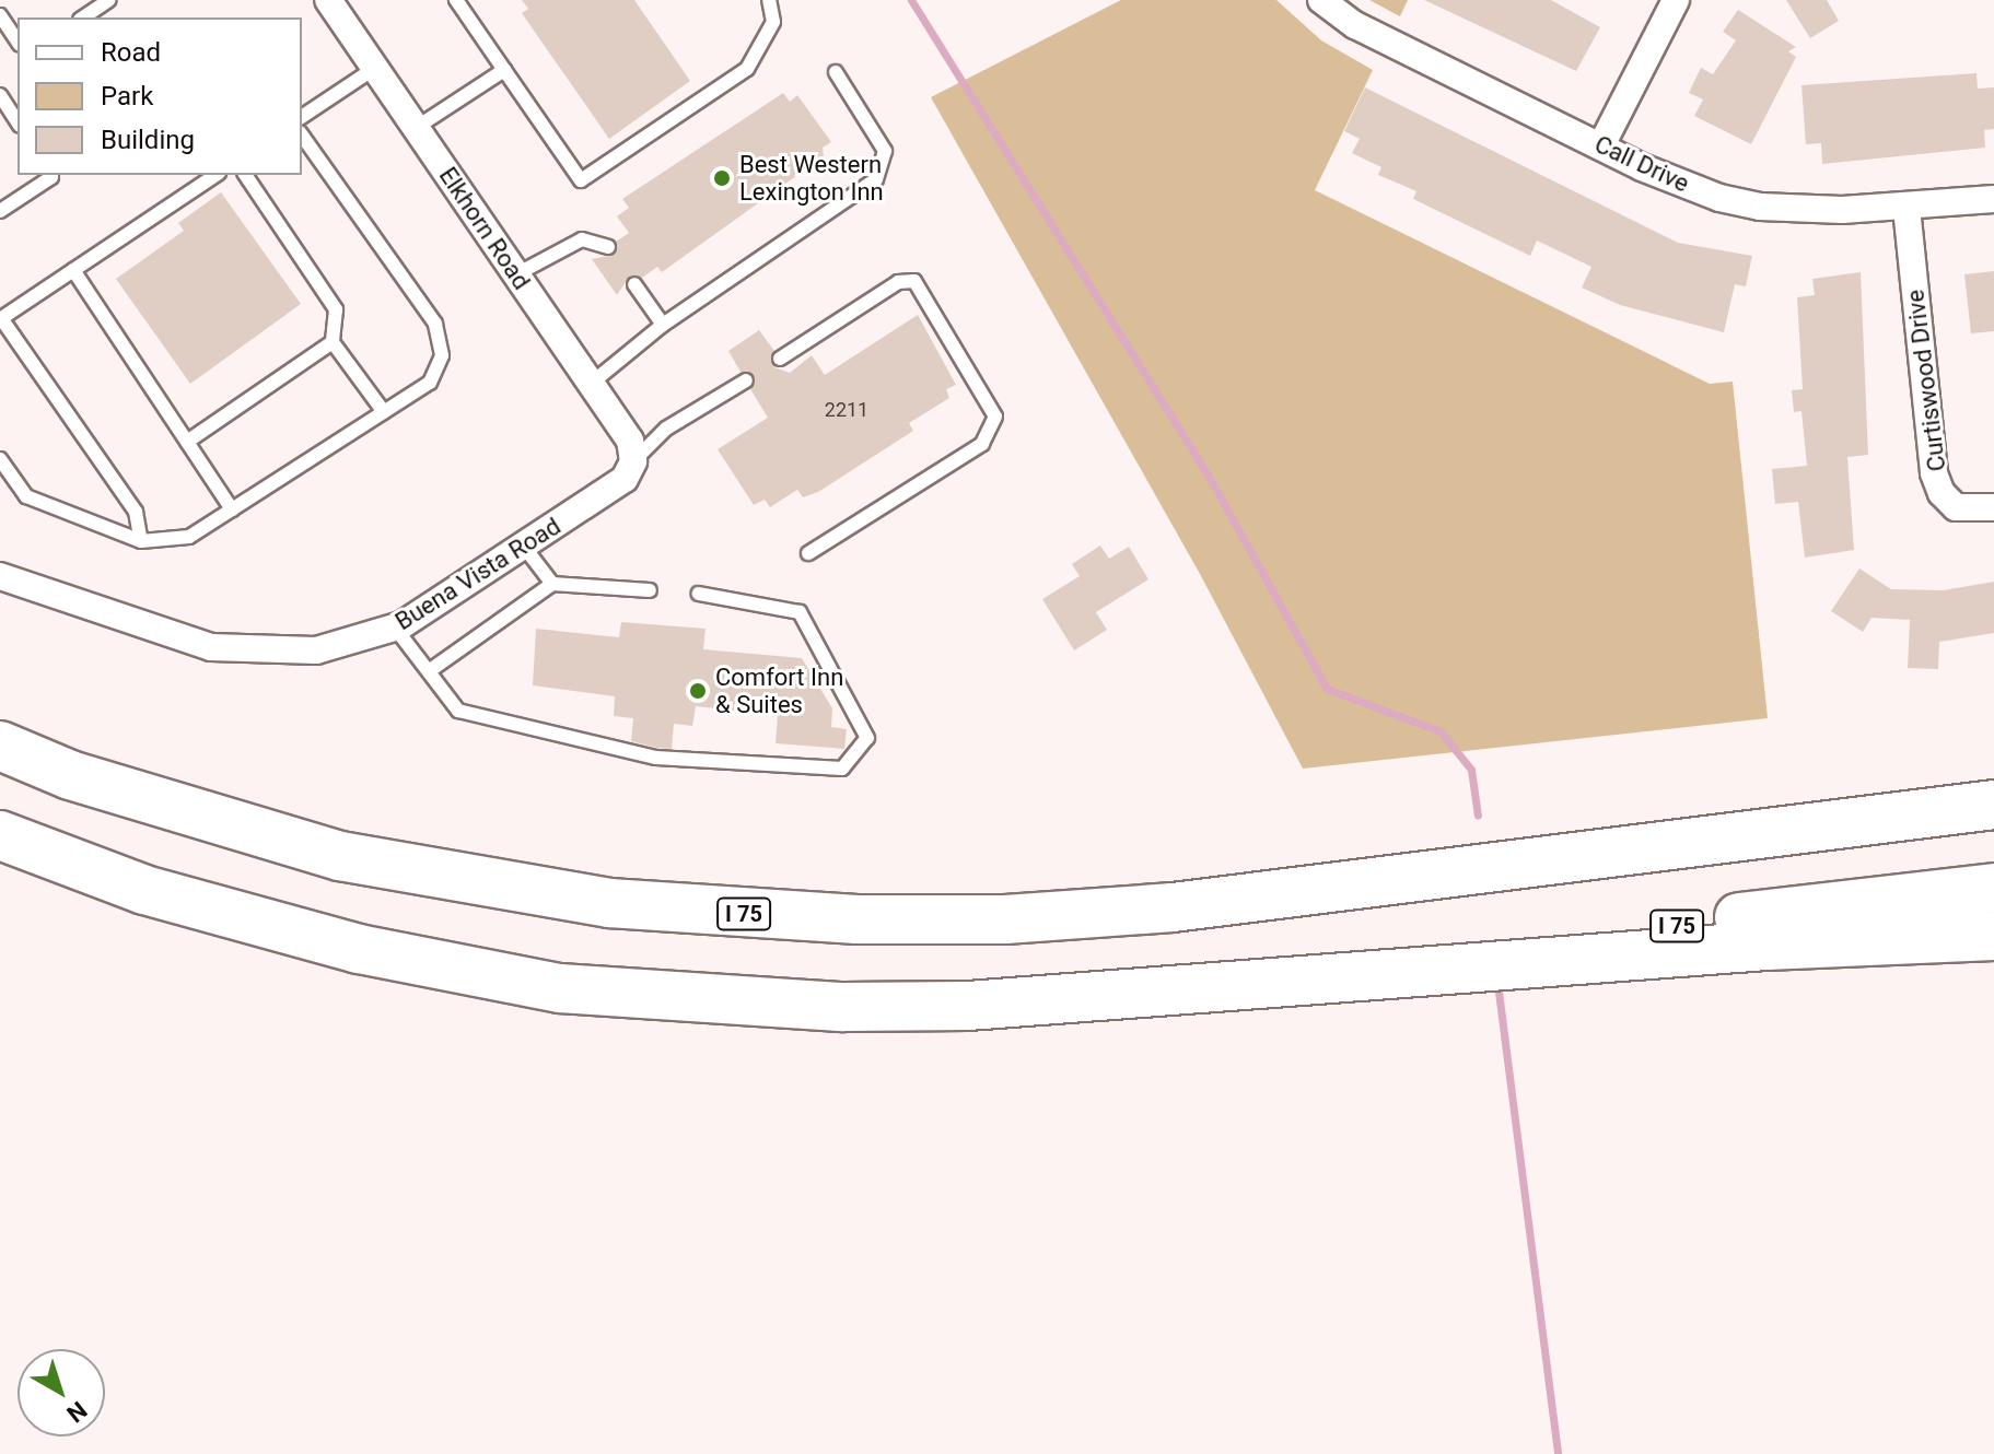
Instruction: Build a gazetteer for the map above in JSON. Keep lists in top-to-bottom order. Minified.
{"streets":{"highway":["I 75"],"street":["Call Drive","Elkhorn Road","Curtiswood Drive","Buena Vista Road"]},"crossings":[["Call Drive","Curtiswood Drive"],["Elkhorn Road","Buena Vista Road"]],"places":["Best Western Lexington Inn","Comfort Inn & Suites"],"house_numbers":["2211"],"legend":["Road","Park","Building"],"north":"bottom right"}
